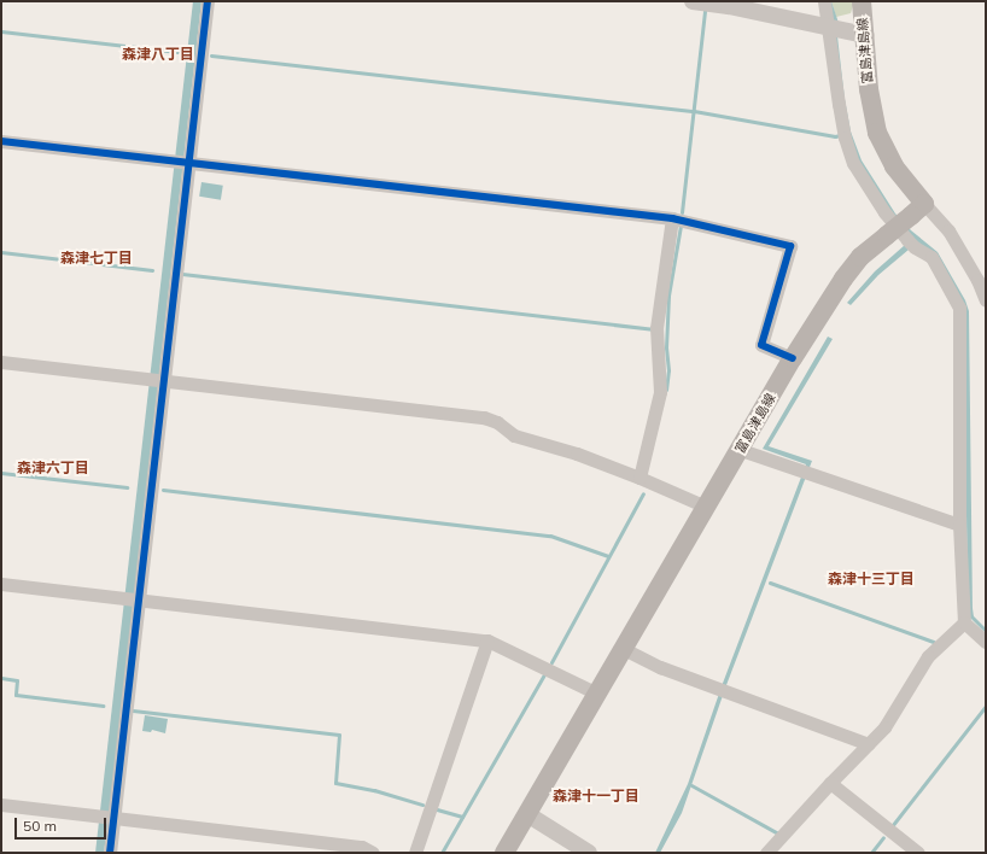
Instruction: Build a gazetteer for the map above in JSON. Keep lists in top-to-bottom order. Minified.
{"streets":{"main road":["富島津島線"]},"districts":["森津八丁目","森津七丁目","森津六丁目","森津十三丁目","森津十一丁目"],"scale_bar":"50 m"}
